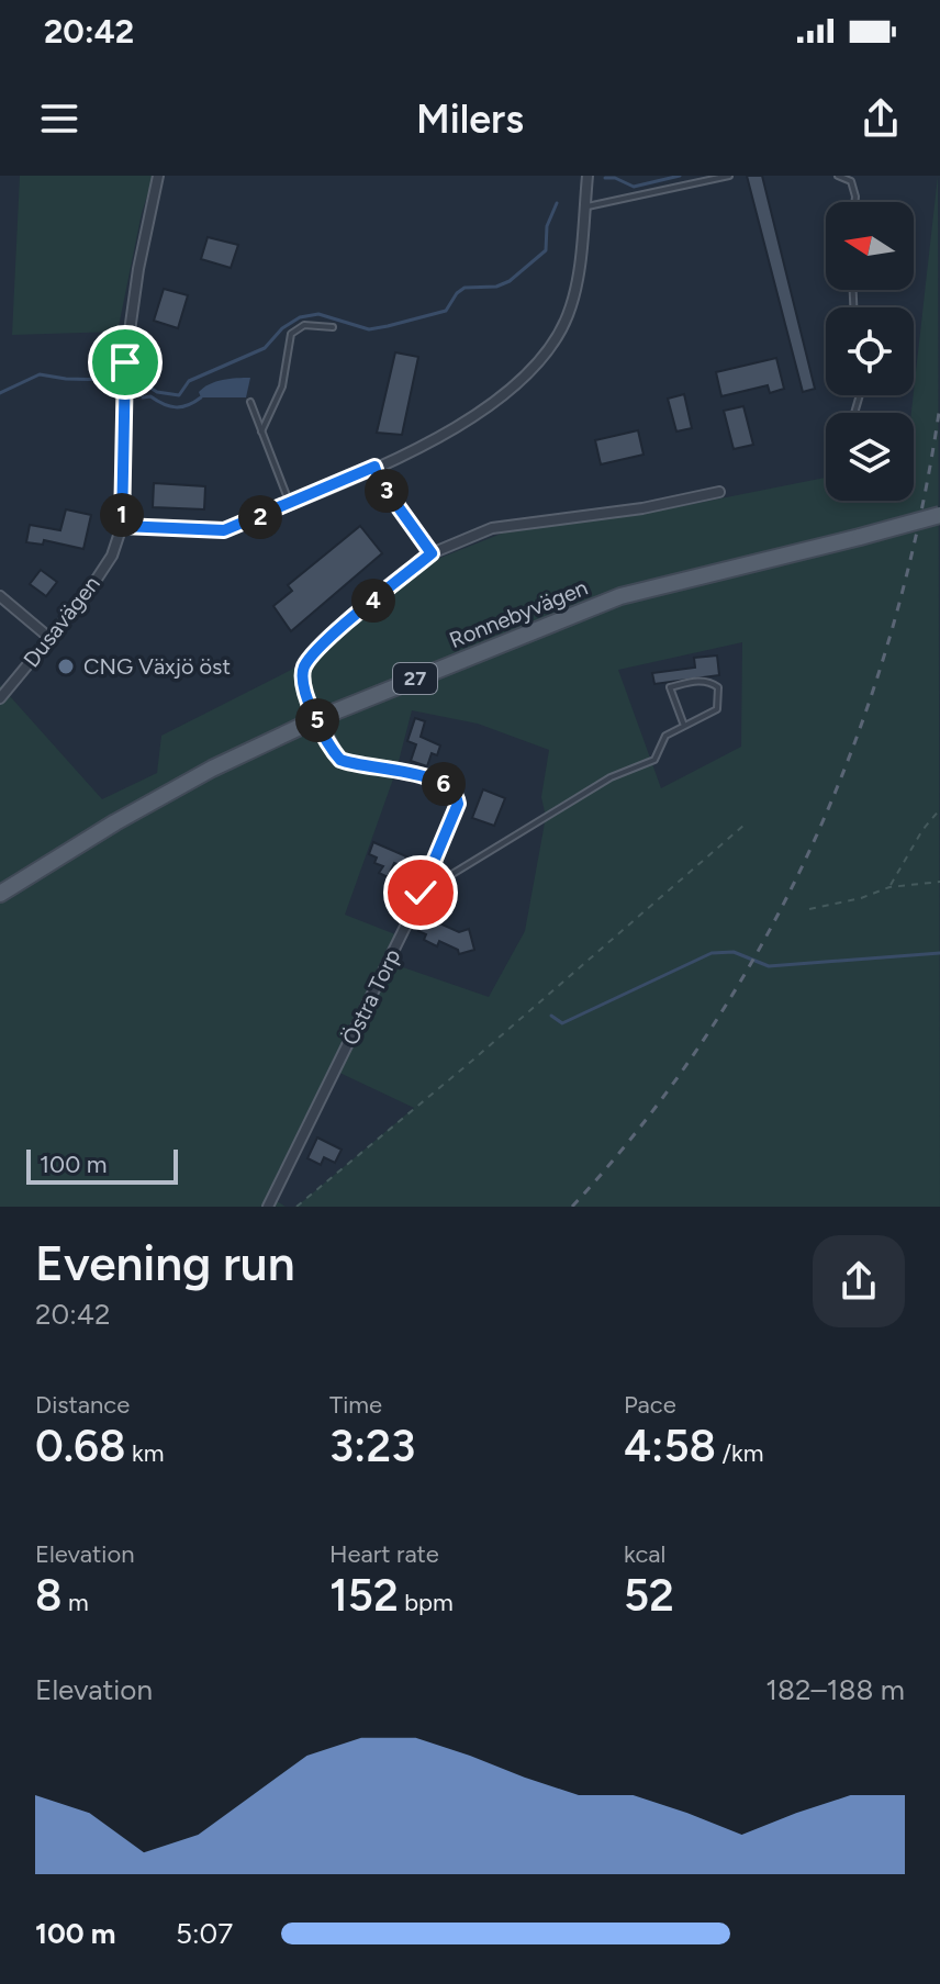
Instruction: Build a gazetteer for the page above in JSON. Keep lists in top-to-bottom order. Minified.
{"streets":{"main road":["Ronnebyvägen","27"],"street":["Dusavägen","Östra Torp"]},"crossings":[["Ronnebyvägen","Östra Torp"]],"places":["CNG Växjö öst"],"scale_bar":"100 m","north":"left","page":{"status":"20:42","header":"Milers","pins":["3","1","2","4","5","6"],"scale":"100 m","heading":["Evening run","20:42"],"stats":[["Distance","0.68 km"],["Time","3:23"],["Pace","4:58 /km"],["Elevation","8 m"],["Heart rate","152 bpm"],["kcal","52"]],"chart":["Elevation","182–188 m"],"list":[{"name":"100 m","note":"5:07"}]}}
